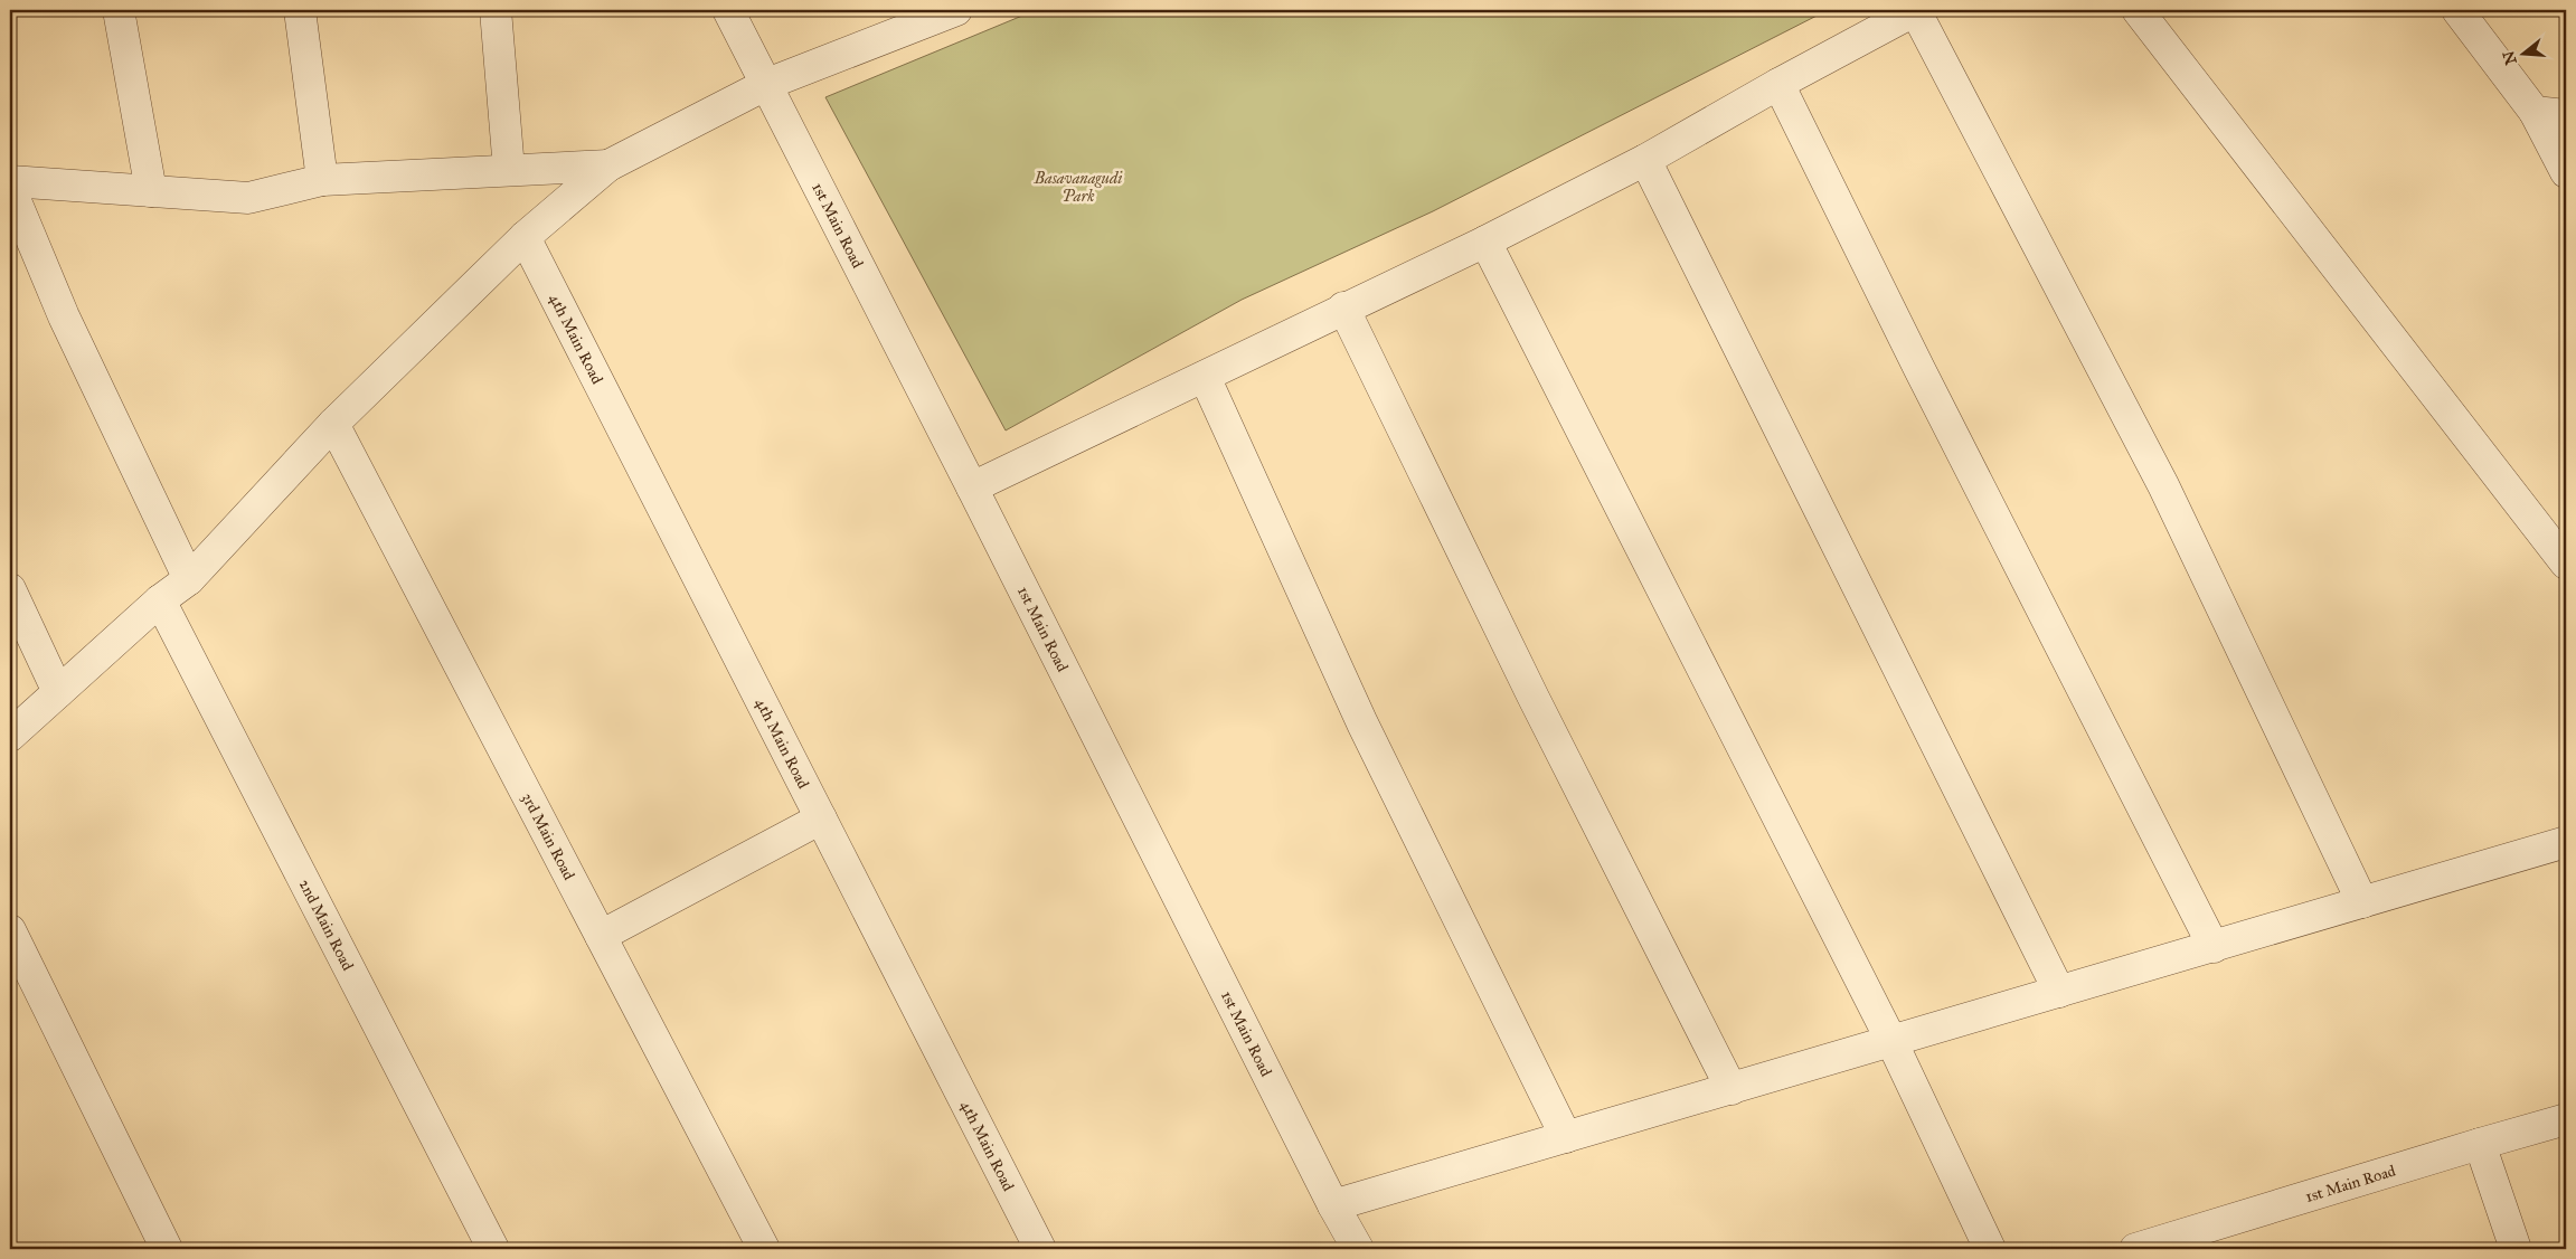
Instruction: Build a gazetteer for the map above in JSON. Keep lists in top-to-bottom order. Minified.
{"streets":{"street":["1st Main Road","4th Main Road","3rd Main Road","2nd Main Road"]},"parks":["Basavanagudi Park"],"north":"left"}
